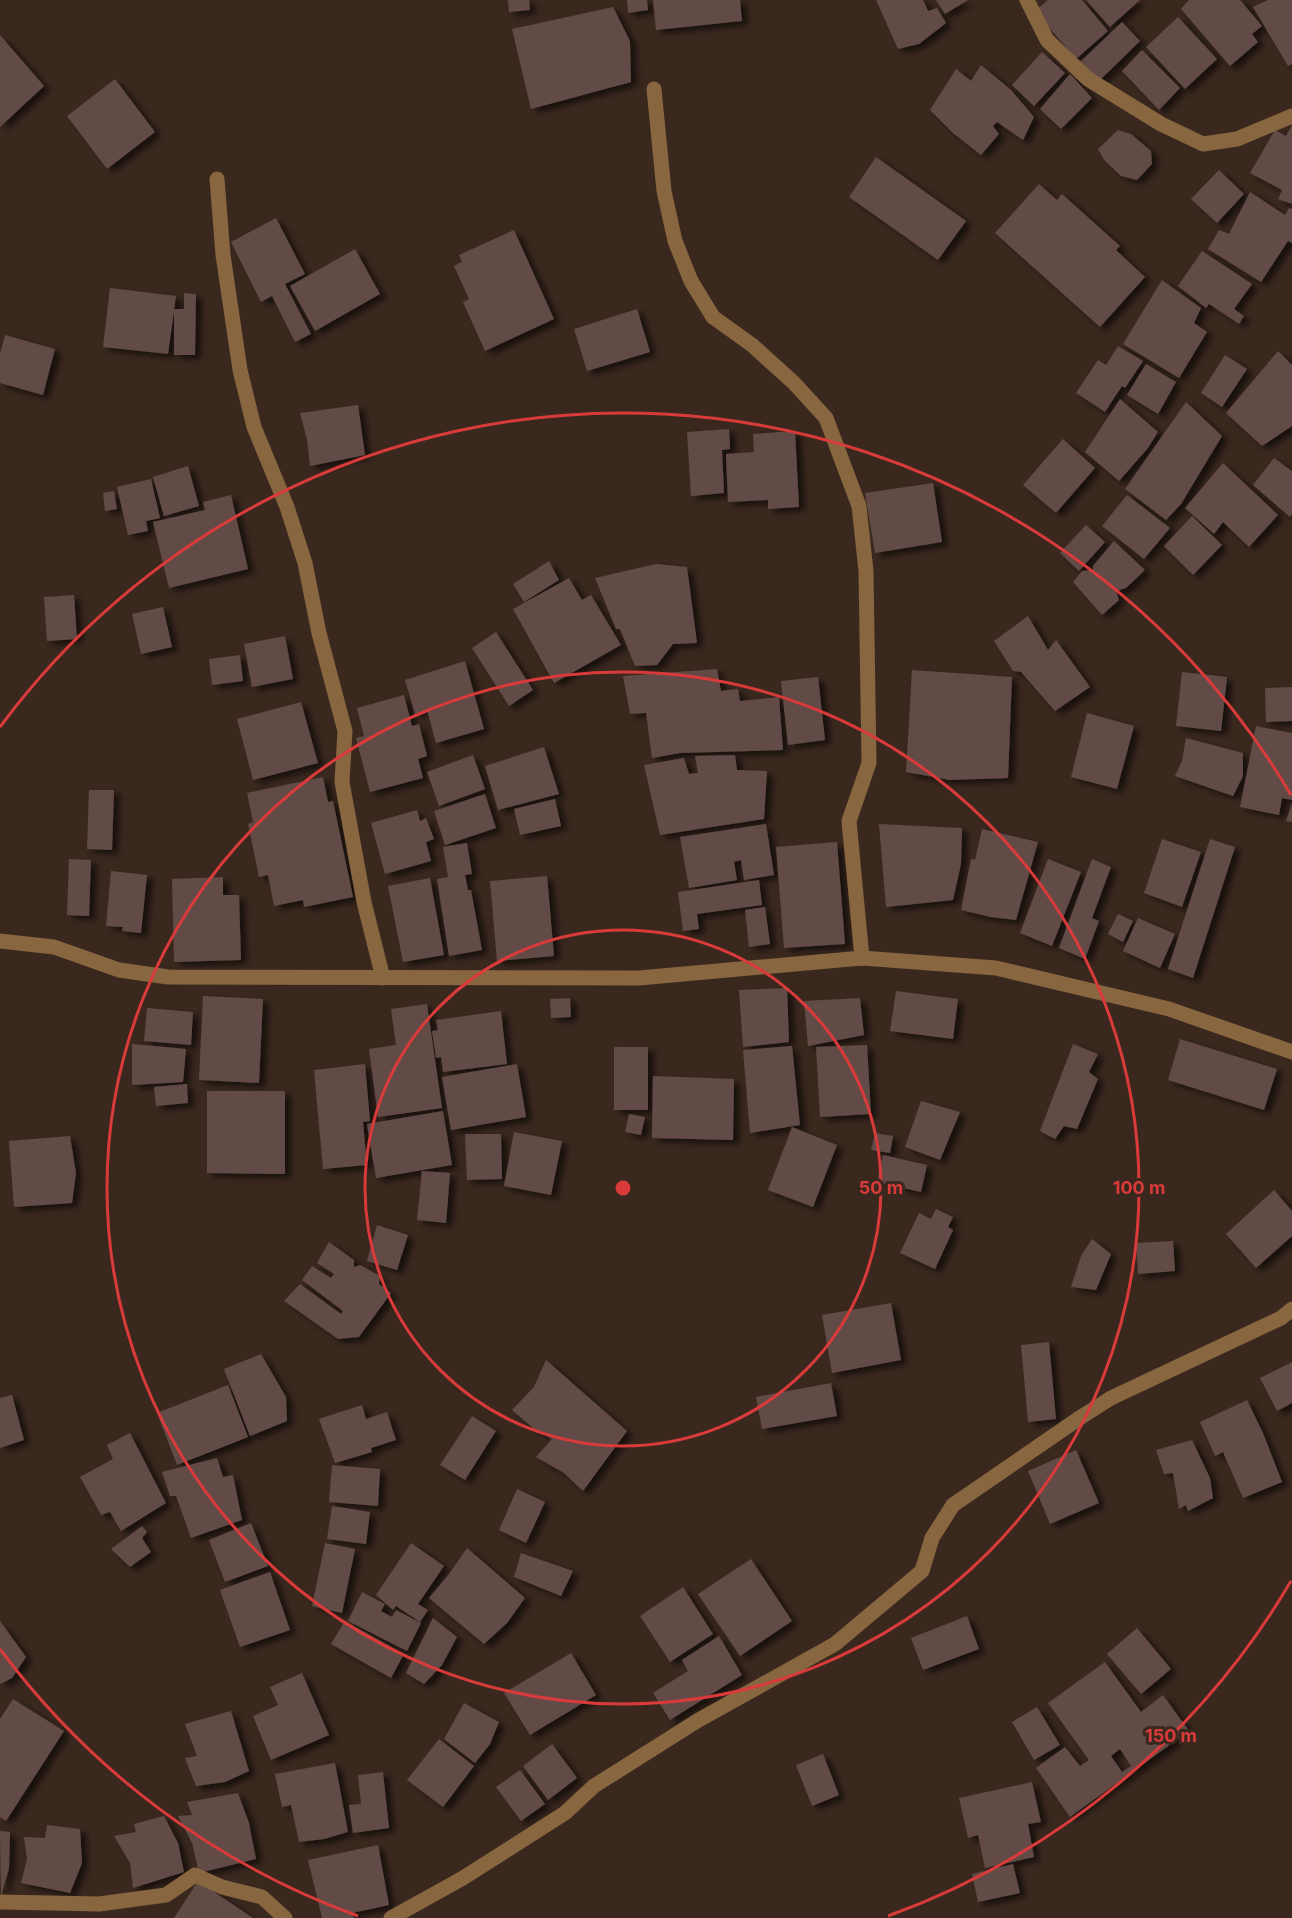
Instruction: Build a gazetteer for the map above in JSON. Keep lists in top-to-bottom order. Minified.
{"rings":["50 m","100 m","150 m"]}
